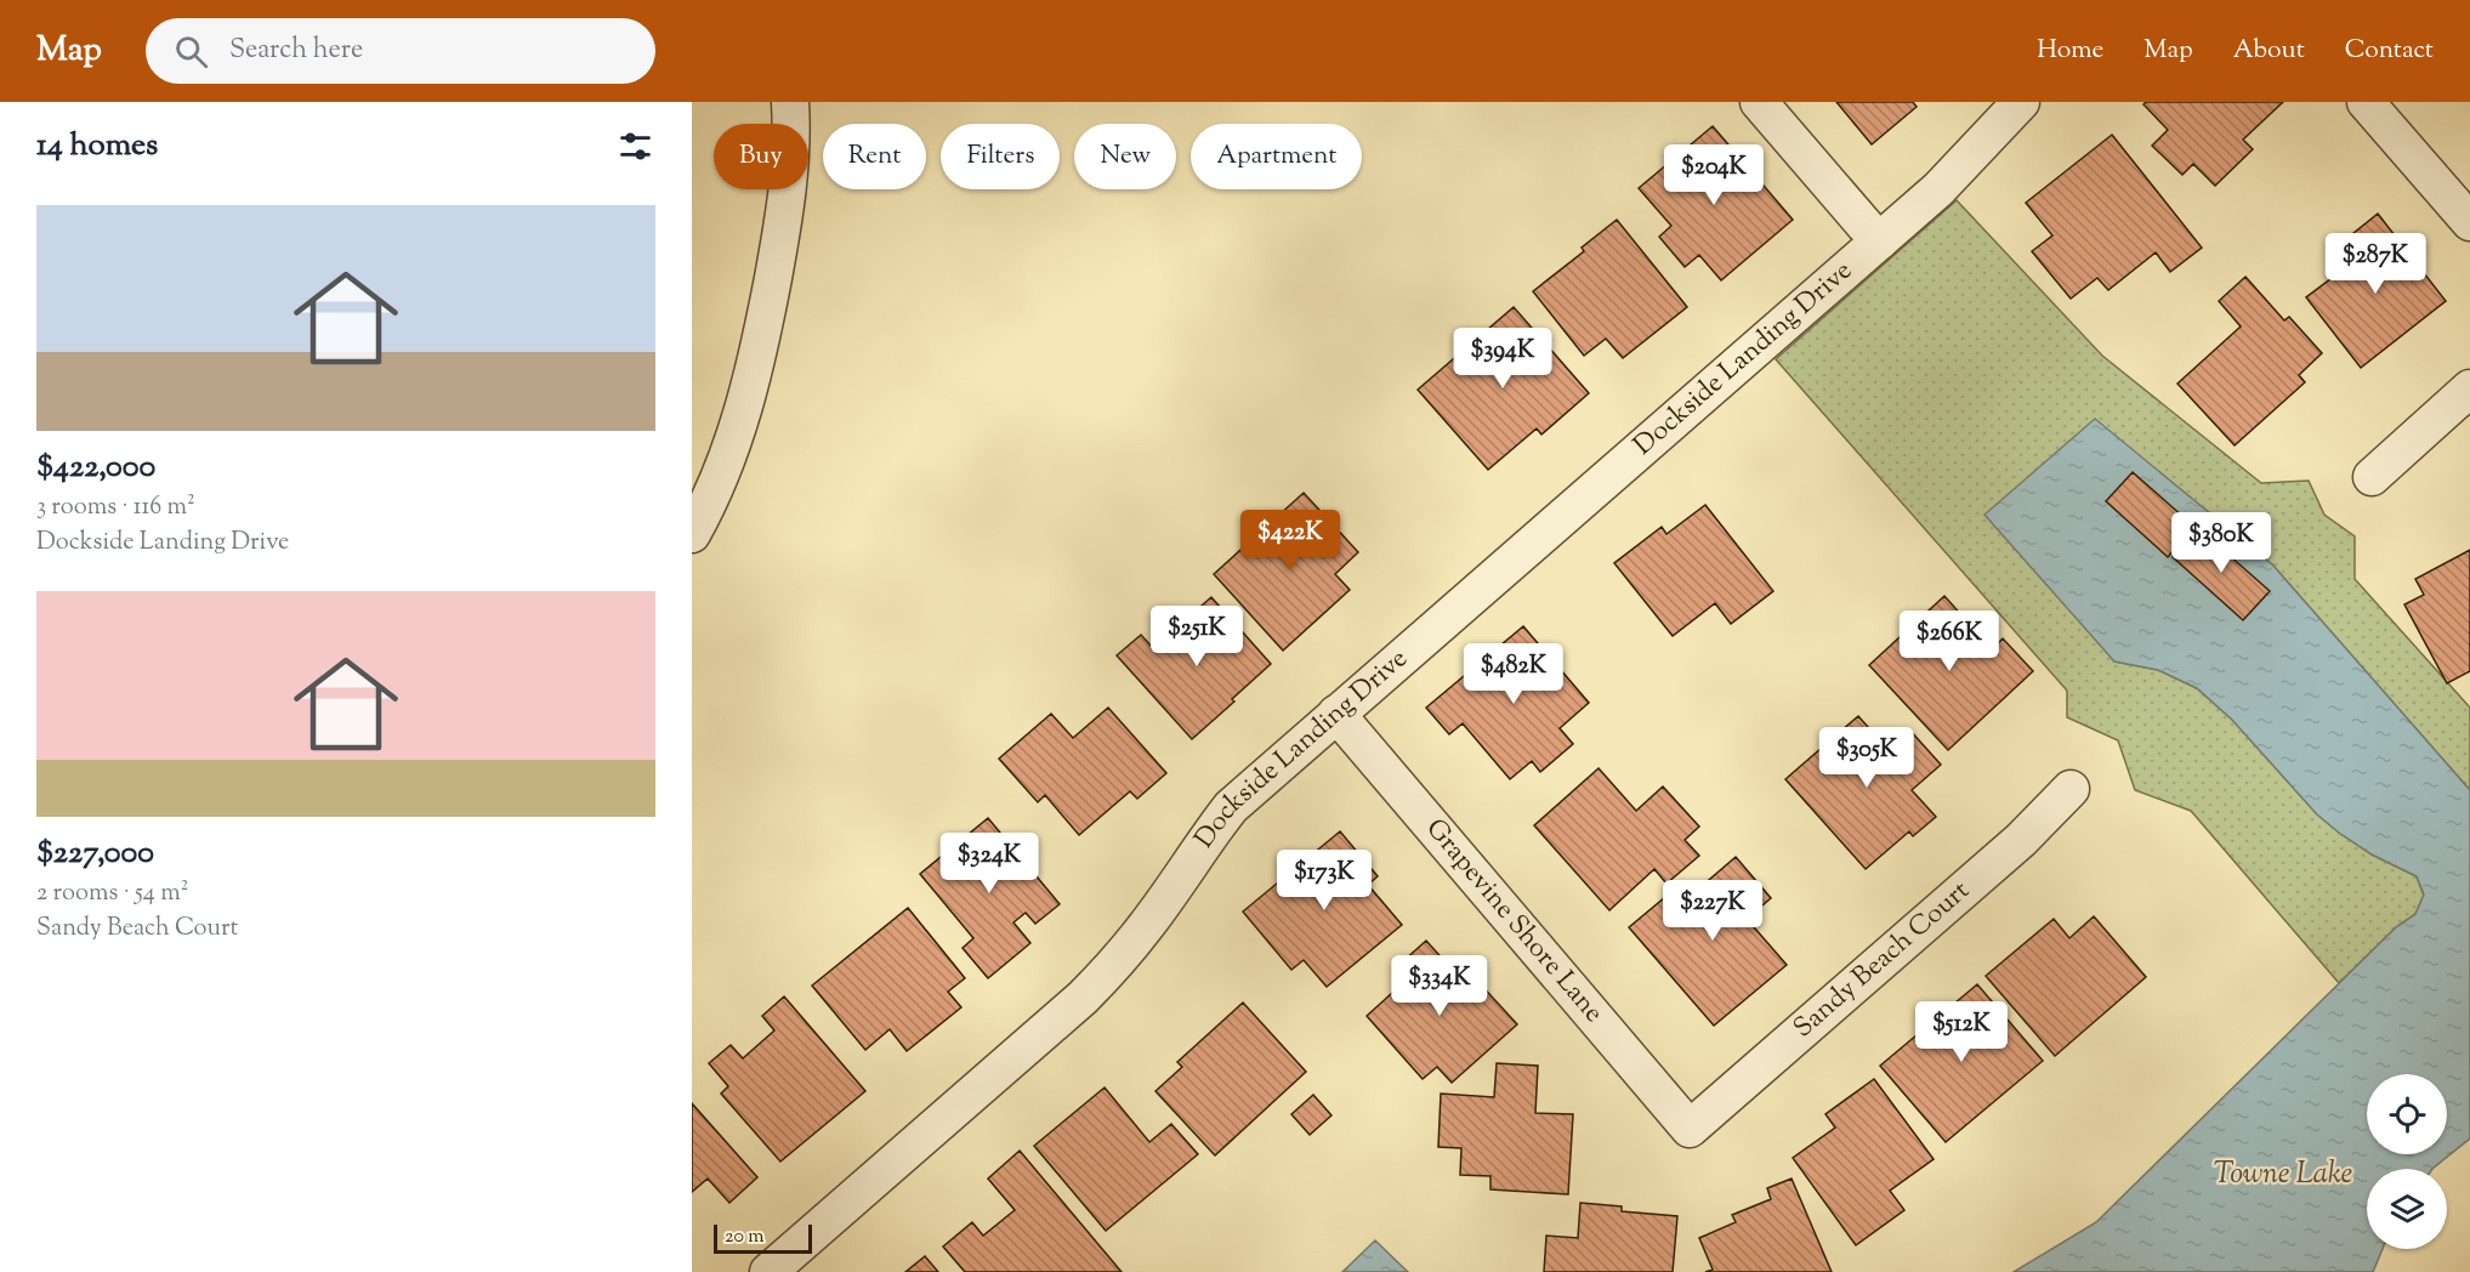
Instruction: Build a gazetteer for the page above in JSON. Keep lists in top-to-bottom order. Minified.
{"streets":{"street":["Dockside Landing Drive","Grapevine Shore Lane","Sandy Beach Court"]},"crossings":[["Dockside Landing Drive","Grapevine Shore Lane"],["Grapevine Shore Lane","Sandy Beach Court"]],"water":["Towne Lake"],"scale_bar":"20 m","page":{"header":"Map","search":"Search here","nav":["Home","Map","About","Contact"],"heading":"14 homes","chip":["Buy","Rent","Filters","New","Apartment"],"price":["$204K","$287K","$394K","$422K","$380K","$251K","$266K","$482K","$305K","$324K","$173K","$227K","$334K","$512K"],"list":[{"name":"$422,000","note":"3 rooms · 116 m² · Dockside Landing Drive"},{"name":"$227,000","note":"2 rooms · 54 m² · Sandy Beach Court"}],"scale":"20 m"}}
